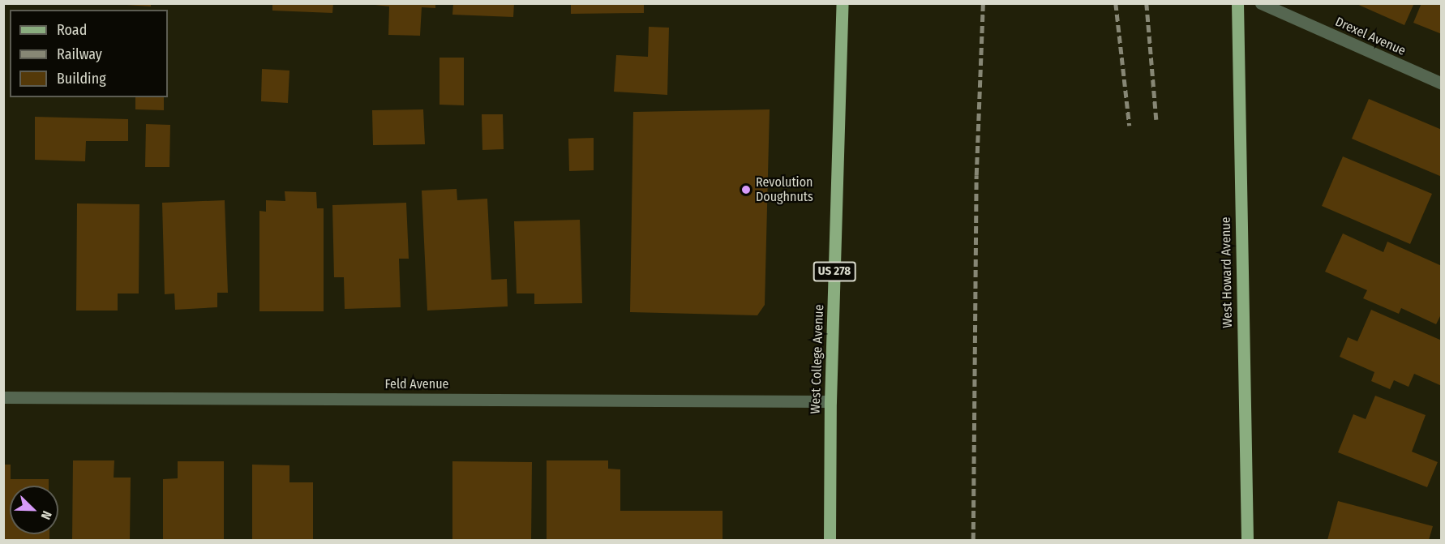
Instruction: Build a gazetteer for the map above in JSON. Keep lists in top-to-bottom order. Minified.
{"streets":{"main road":["US 278","West Howard Avenue","West College Avenue"],"street":["Drexel Avenue","Feld Avenue"]},"crossings":[["West College Avenue","Feld Avenue"]],"places":["Revolution Doughnuts"],"legend":["Road","Railway","Building"],"north":"bottom right"}
